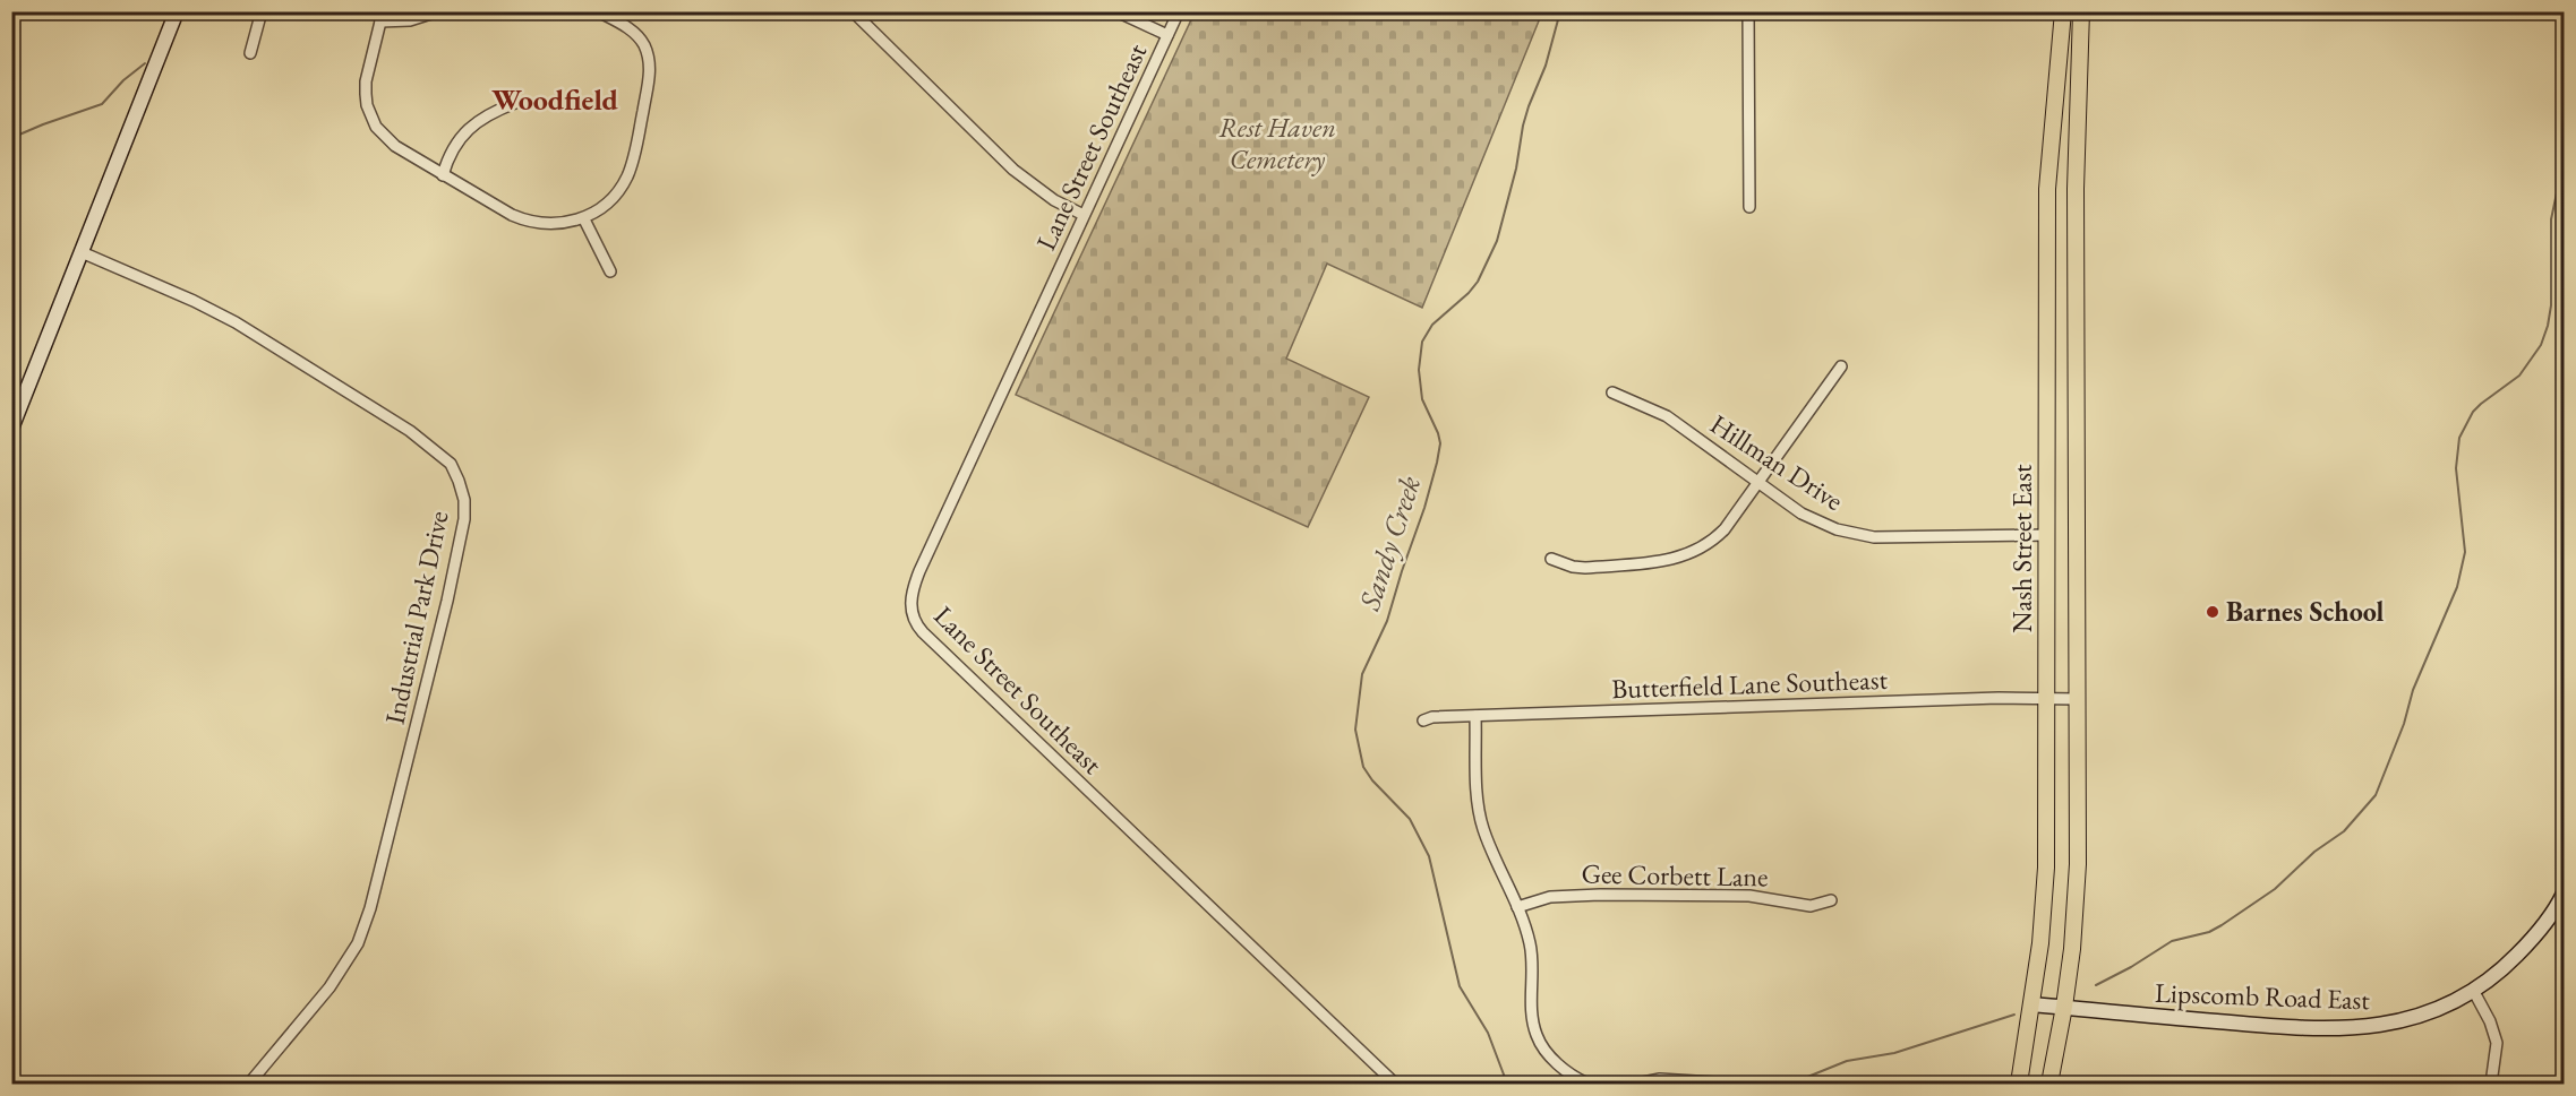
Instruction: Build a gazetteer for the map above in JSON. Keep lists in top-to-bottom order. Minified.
{"streets":{"main road":["Nash Street East"],"street":["Lane Street Southeast","Hillman Drive","Industrial Park Drive","Butterfield Lane Southeast","Gee Corbett Lane","Lipscomb Road East"]},"crossings":[["Hillman Drive","Nash Street East"],["Nash Street East","Butterfield Lane Southeast"],["Nash Street East","Lipscomb Road East"]],"districts":["Woodfield"],"water":["Sandy Creek"],"parks":["Rest Haven Cemetery"],"places":["Barnes School"]}
